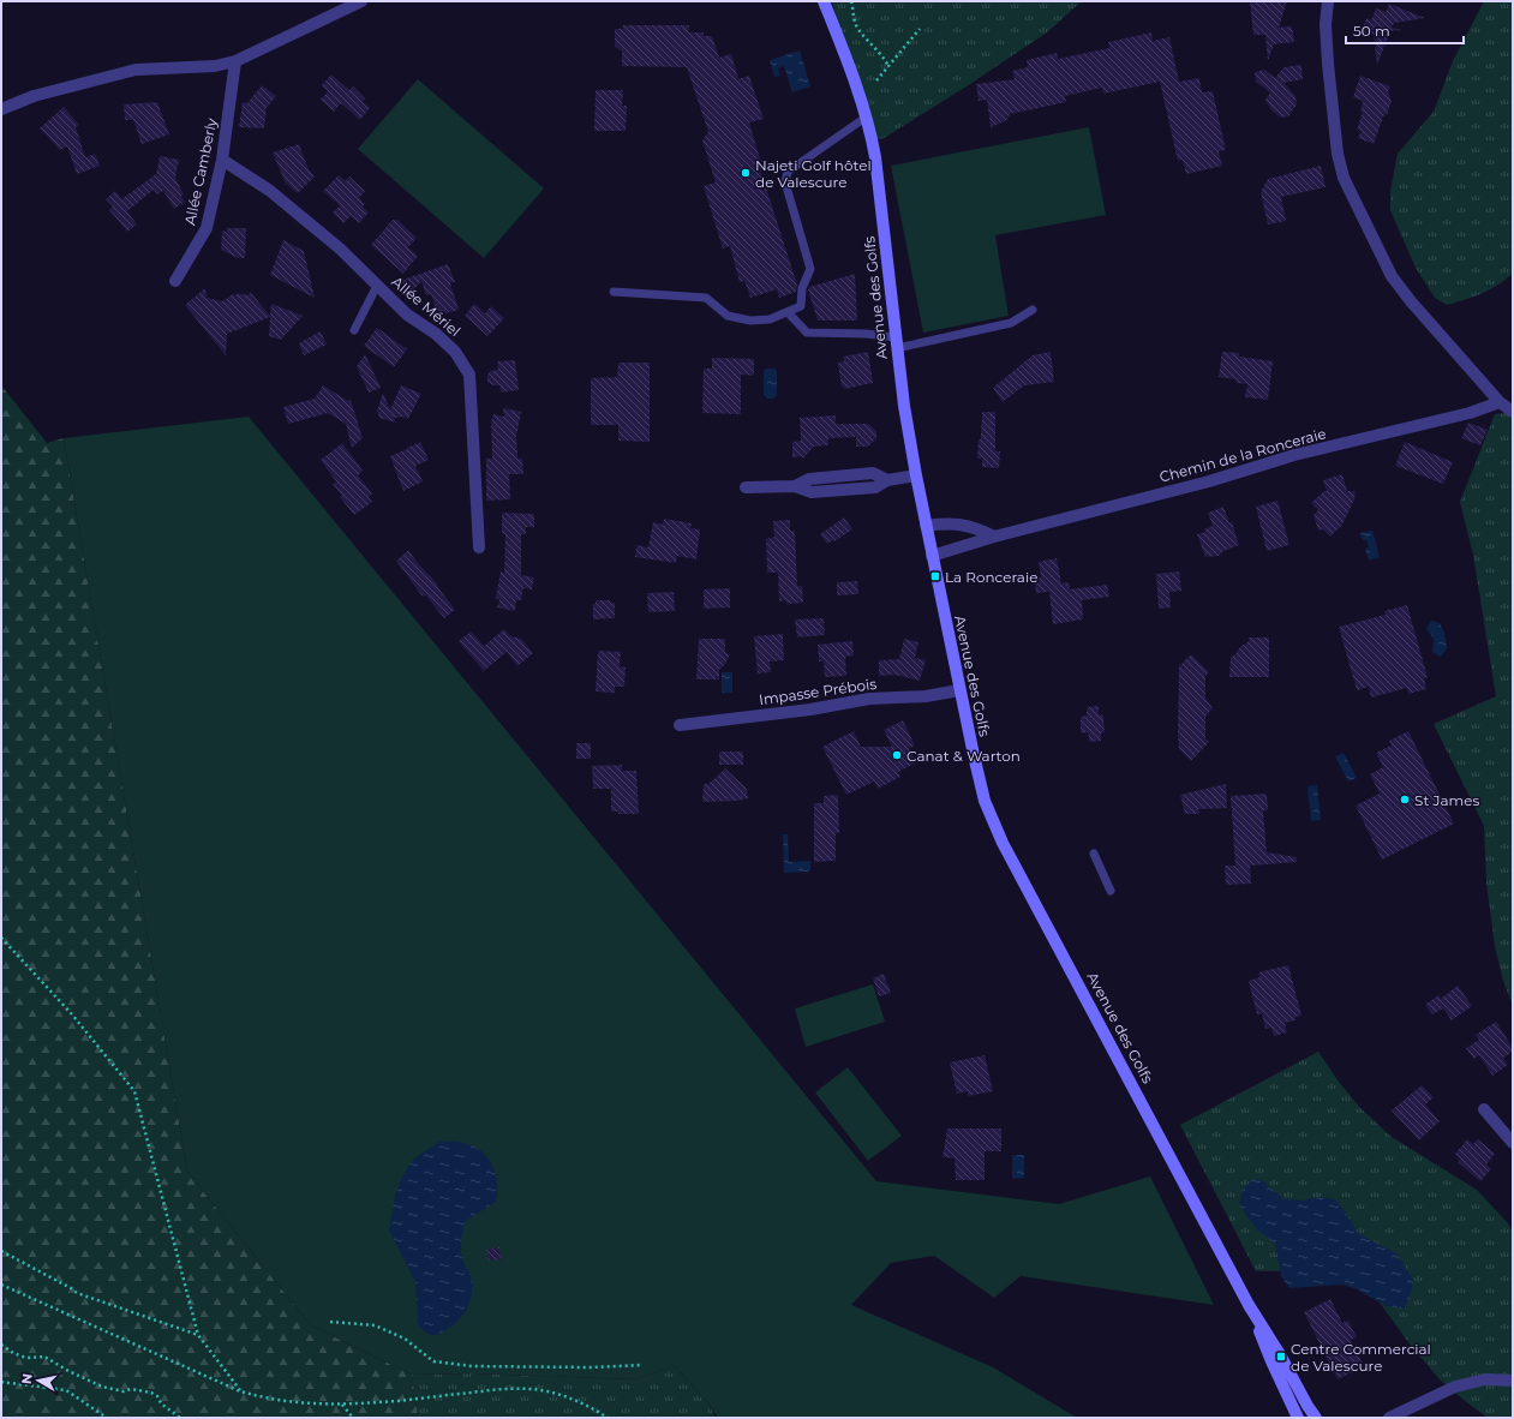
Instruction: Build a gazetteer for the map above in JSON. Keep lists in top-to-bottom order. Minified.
{"streets":{"main road":["Avenue des Golfs"],"street":["Allée Camberly","Allée Mériel","Chemin de la Ronceraie","Impasse Prébois"]},"crossings":[["Allée Camberly","Allée Mériel"],["Avenue des Golfs","Chemin de la Ronceraie"],["Avenue des Golfs","Impasse Prébois"]],"places":{"other":["Najeti Golf hôtel de Valescure","Canat & Warton","St James"],"transit":["La Ronceraie","Centre Commercial de Valescure"]},"scale_bar":"50 m","north":"left"}
